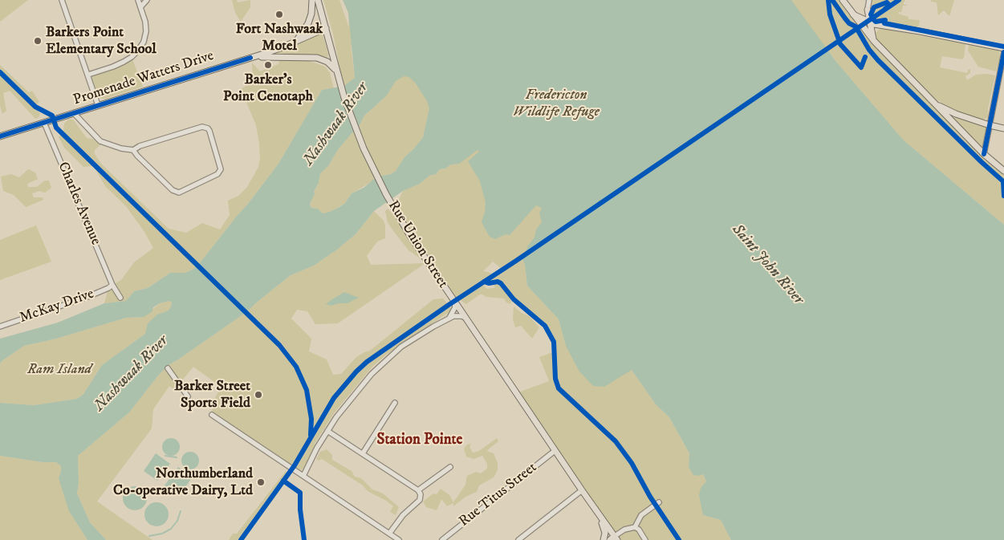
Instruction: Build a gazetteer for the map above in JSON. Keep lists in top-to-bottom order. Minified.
{"streets":{"main road":["Promenade Watters Drive","Rue Union Street"],"street":["Charles Avenue","McKay Drive","Rue Titus Street"]},"crossings":[["Promenade Watters Drive","Charles Avenue"],["Promenade Watters Drive","Rue Union Street"],["Charles Avenue","McKay Drive"],["Rue Union Street","Rue Titus Street"]],"districts":["Station Pointe"],"water":["Nashwaak River","Saint John River"],"parks":["Fredericton Wildlife Refuge","Ram Island"],"places":["Fort Nashwaak Motel","Barkers Point Elementary School","Barker's Point Cenotaph","Barker Street Sports Field","Northumberland Co-operative Dairy, Ltd"]}
